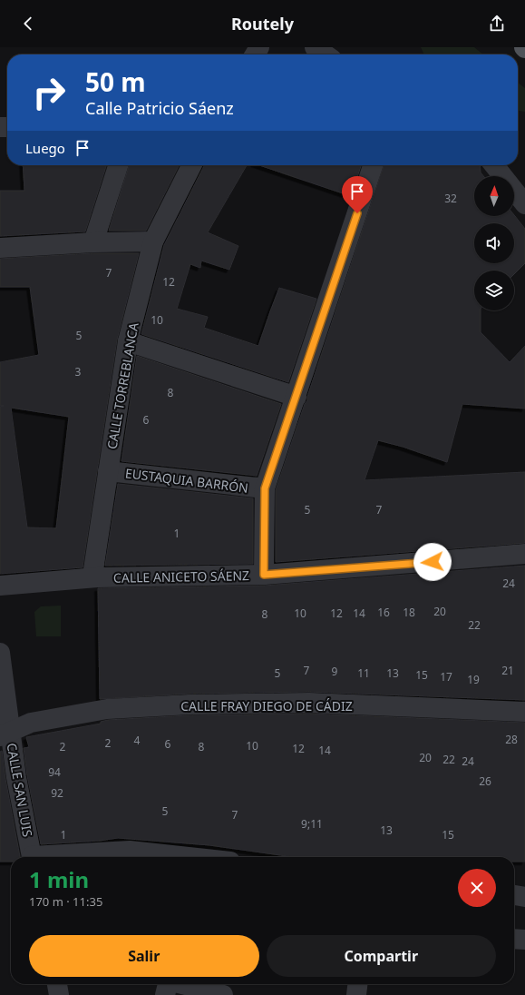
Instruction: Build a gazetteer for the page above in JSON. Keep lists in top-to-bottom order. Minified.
{"streets":{"street":["CALLE TORREBLANCA","EUSTAQUIA BARRÓN","CALLE ANICETO SÁENZ","CALLE FRAY DIEGO DE CÁDIZ","CALLE SAN LUIS"]},"crossings":[["CALLE TORREBLANCA","EUSTAQUIA BARRÓN"],["CALLE TORREBLANCA","CALLE ANICETO SÁENZ"],["CALLE FRAY DIEGO DE CÁDIZ","CALLE SAN LUIS"]],"house_numbers":["32","7","12","10","5","3","8","6","5","7","1","24","20","16","18","10","12","14","8","22","7","21","9","5","11","13","15","17","19","28","4","2","6","10","2","8","12","14","20","22","24","94","26","92","5","7","9;11","13","1","15"],"north":"top","page":{"header":"Routely","turn":["50 m","Calle Patricio Sáenz"],"then":"Luego","heading":["1 min","170 m · 11:35"],"buttons":["Salir","Compartir"]}}
